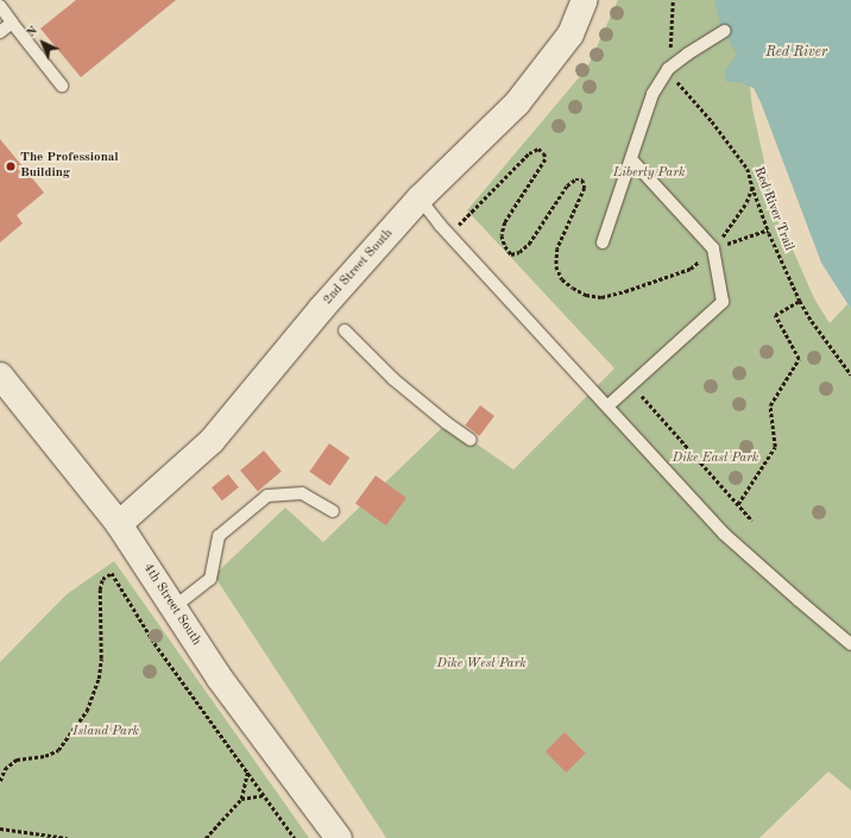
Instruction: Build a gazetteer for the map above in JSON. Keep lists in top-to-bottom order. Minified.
{"streets":{"street":["2nd Street South","4th Street South"],"path":["Red River Trail"]},"crossings":[["2nd Street South","4th Street South"]],"water":["Red River"],"parks":["Liberty Park","Dike East Park","Dike West Park","Island Park"],"places":["The Professional Building"],"north":"top left"}
